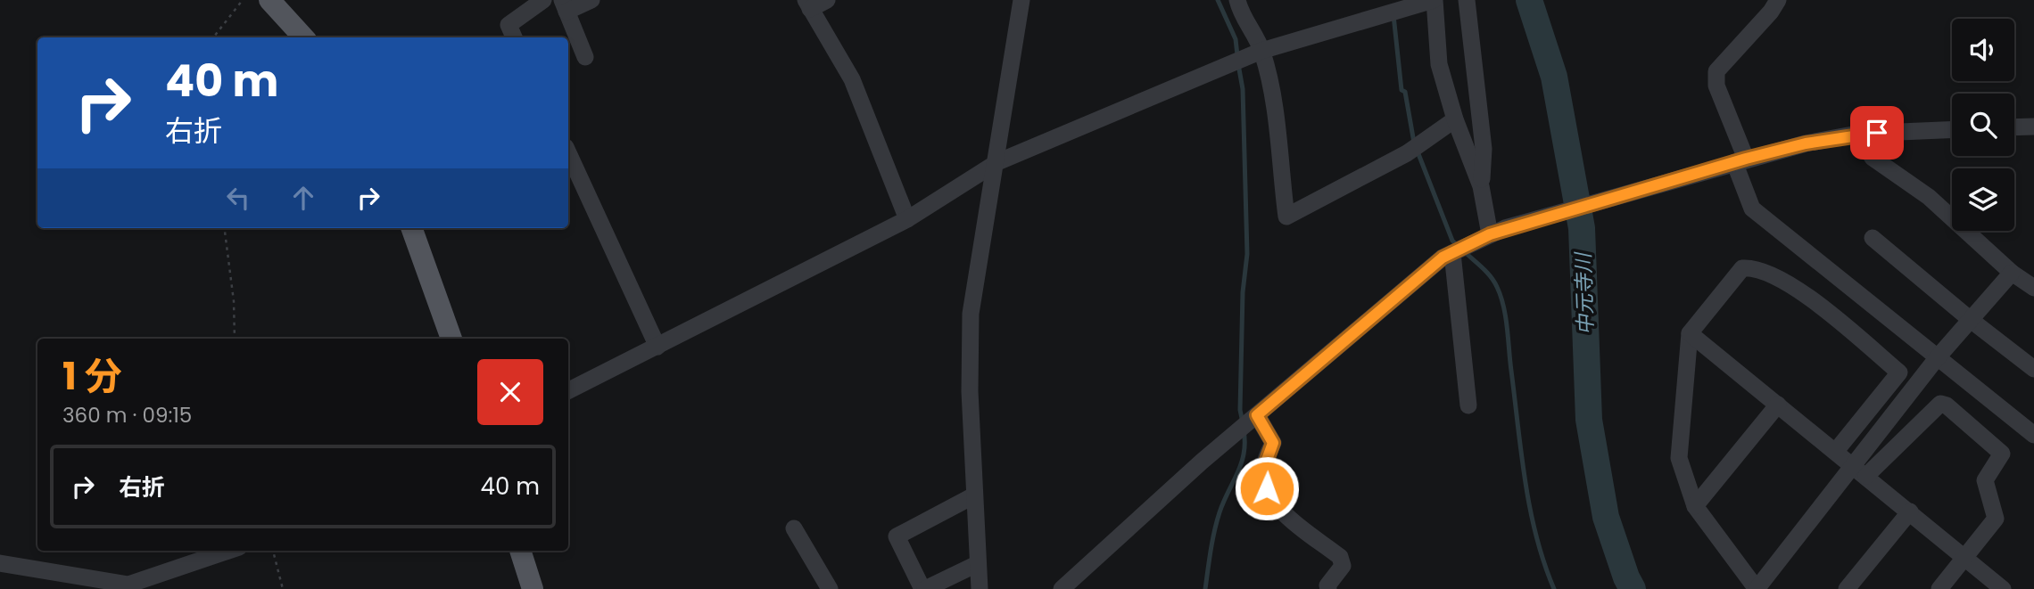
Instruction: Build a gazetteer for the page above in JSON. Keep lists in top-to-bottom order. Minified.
{"water":["中元寺川"],"page":{"turn":["40 m","右折"],"heading":["1 分","360 m · 09:15"],"list":[{"name":"右折","value":"40 m"}]}}
